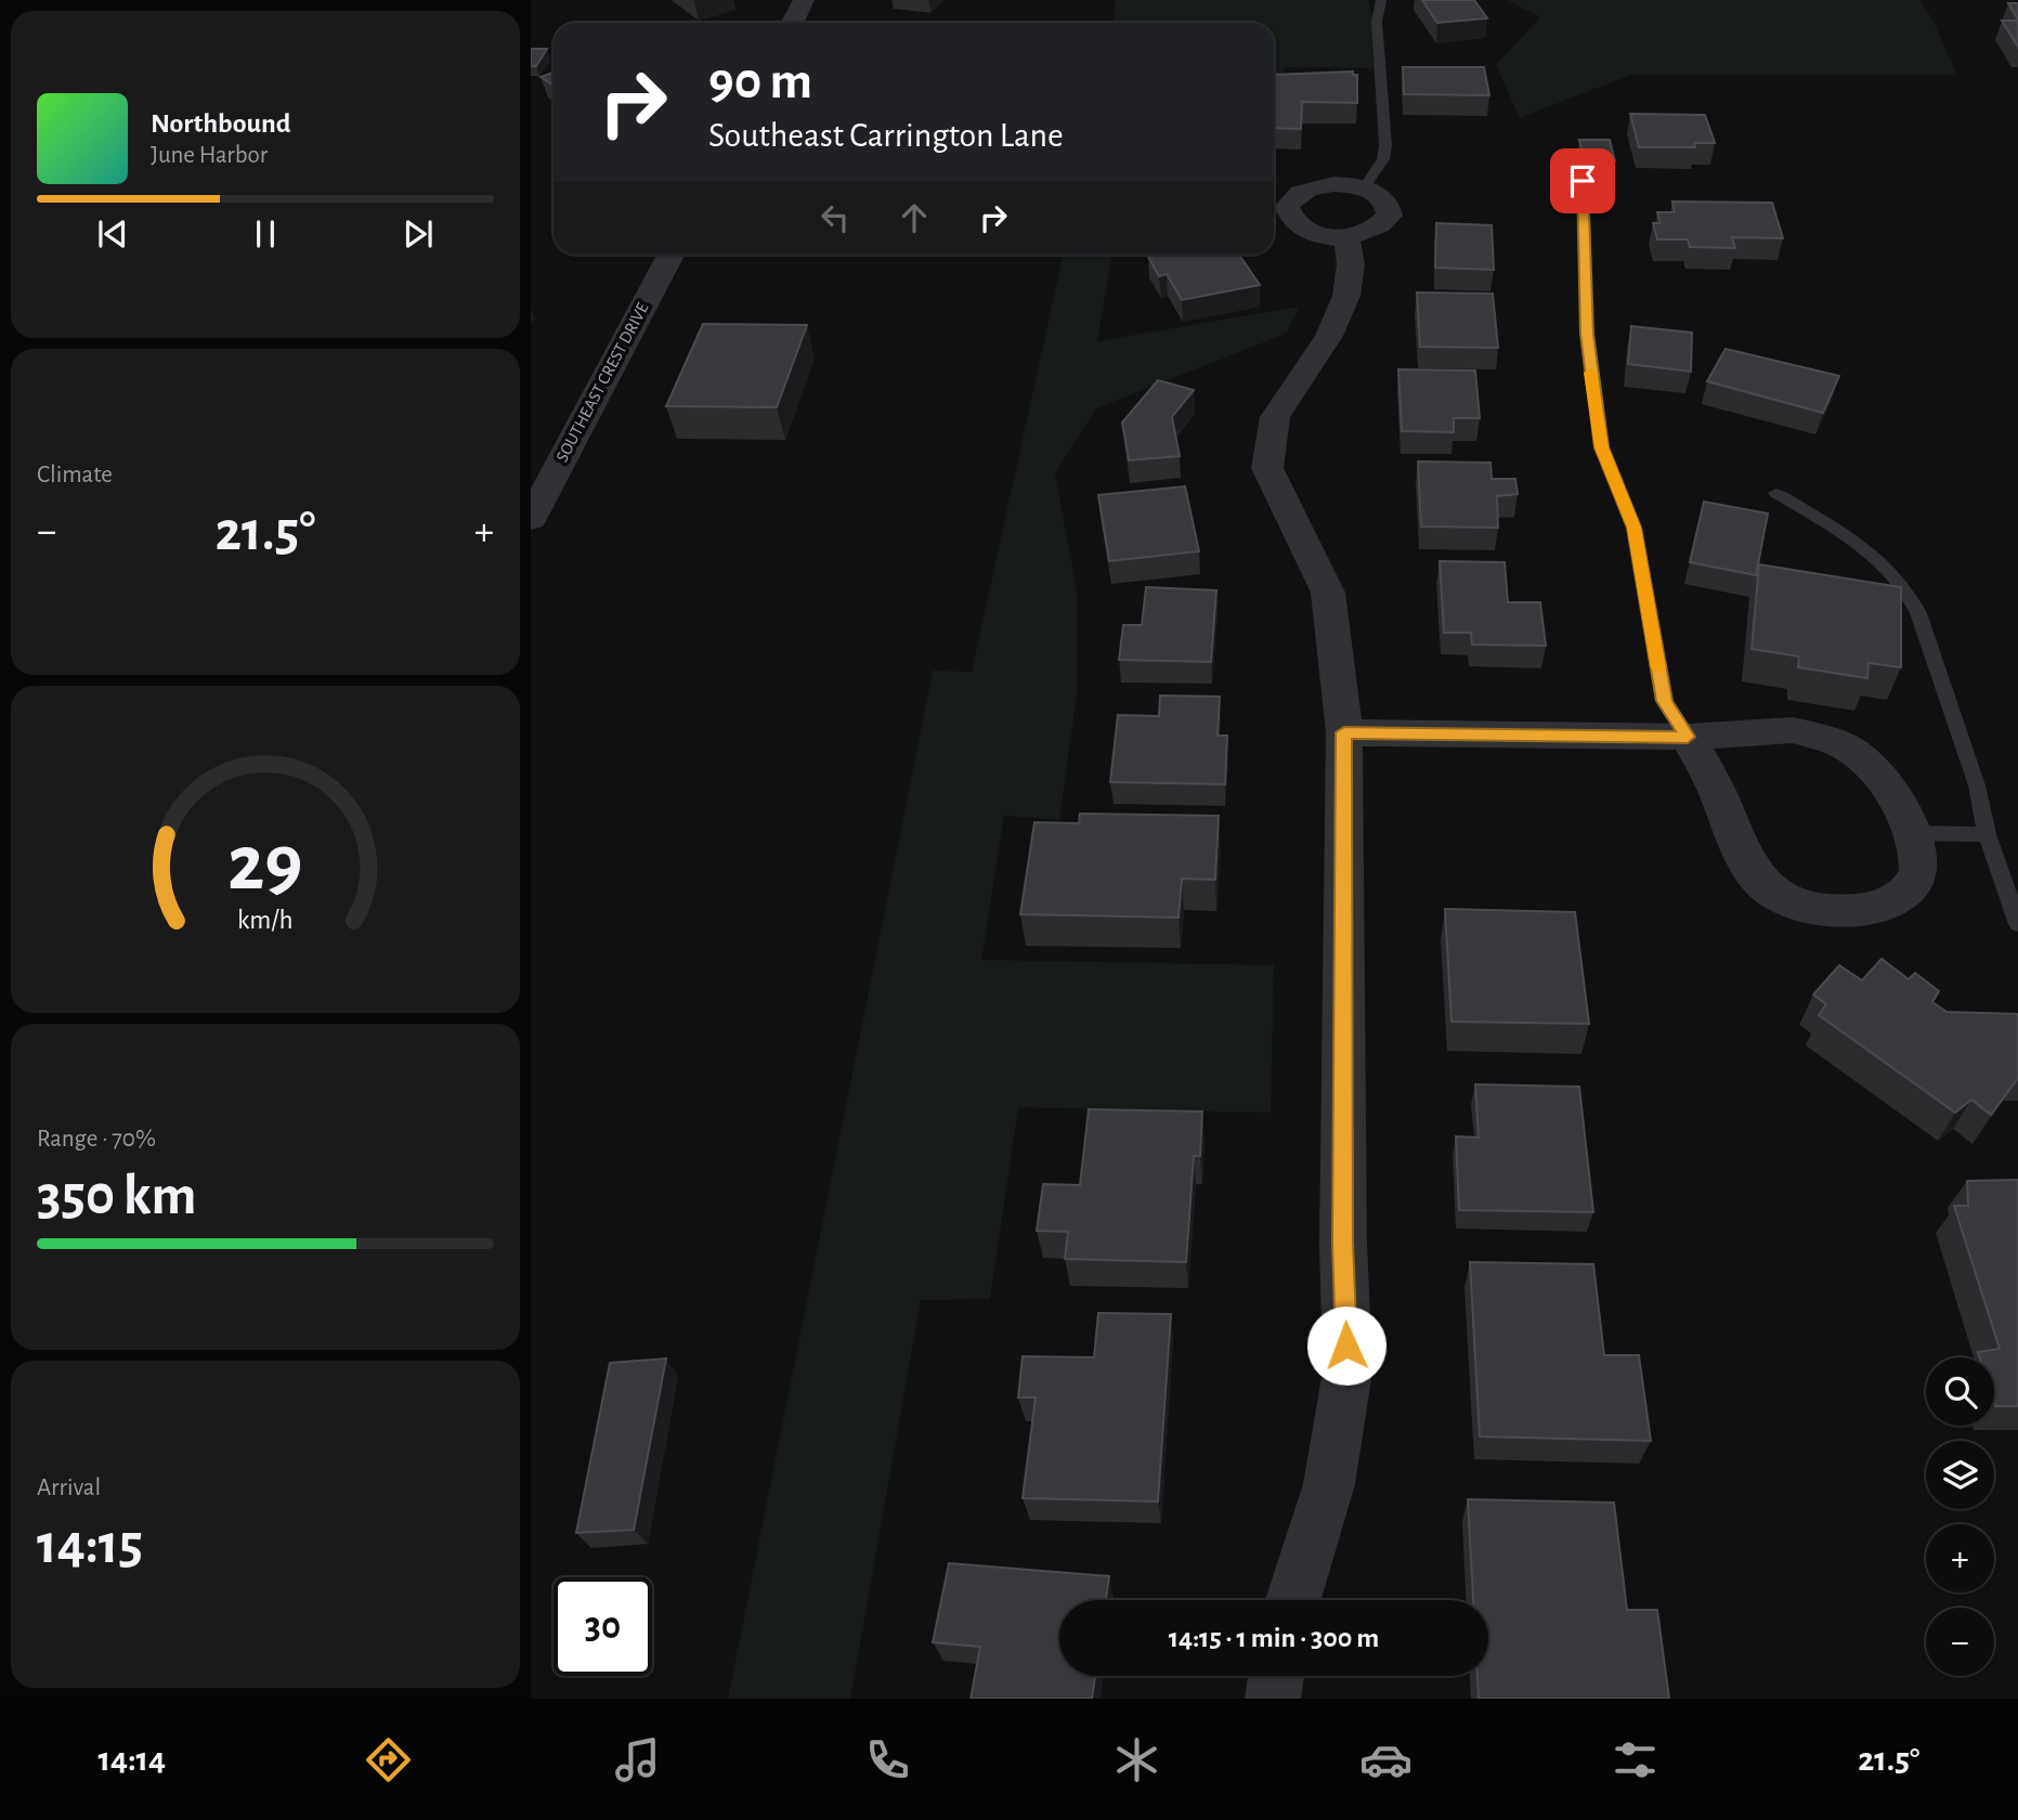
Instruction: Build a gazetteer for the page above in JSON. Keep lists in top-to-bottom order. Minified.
{"streets":{"street":["SOUTHEAST CREST DRIVE"]},"page":{"turn":["90 m","Southeast Carrington Lane"],"song":["Northbound","June Harbor"],"tile":["Climate",["Range · 70%","350 km"],["Arrival","14:15"]],"heat":["−","21.5°","+"],"map_buttons":["+","−"],"limit":"30","trip":"14:15 · 1 min · 300 m","tabs":["14:14","21.5°"],"gauge":["29","km/h"]}}
